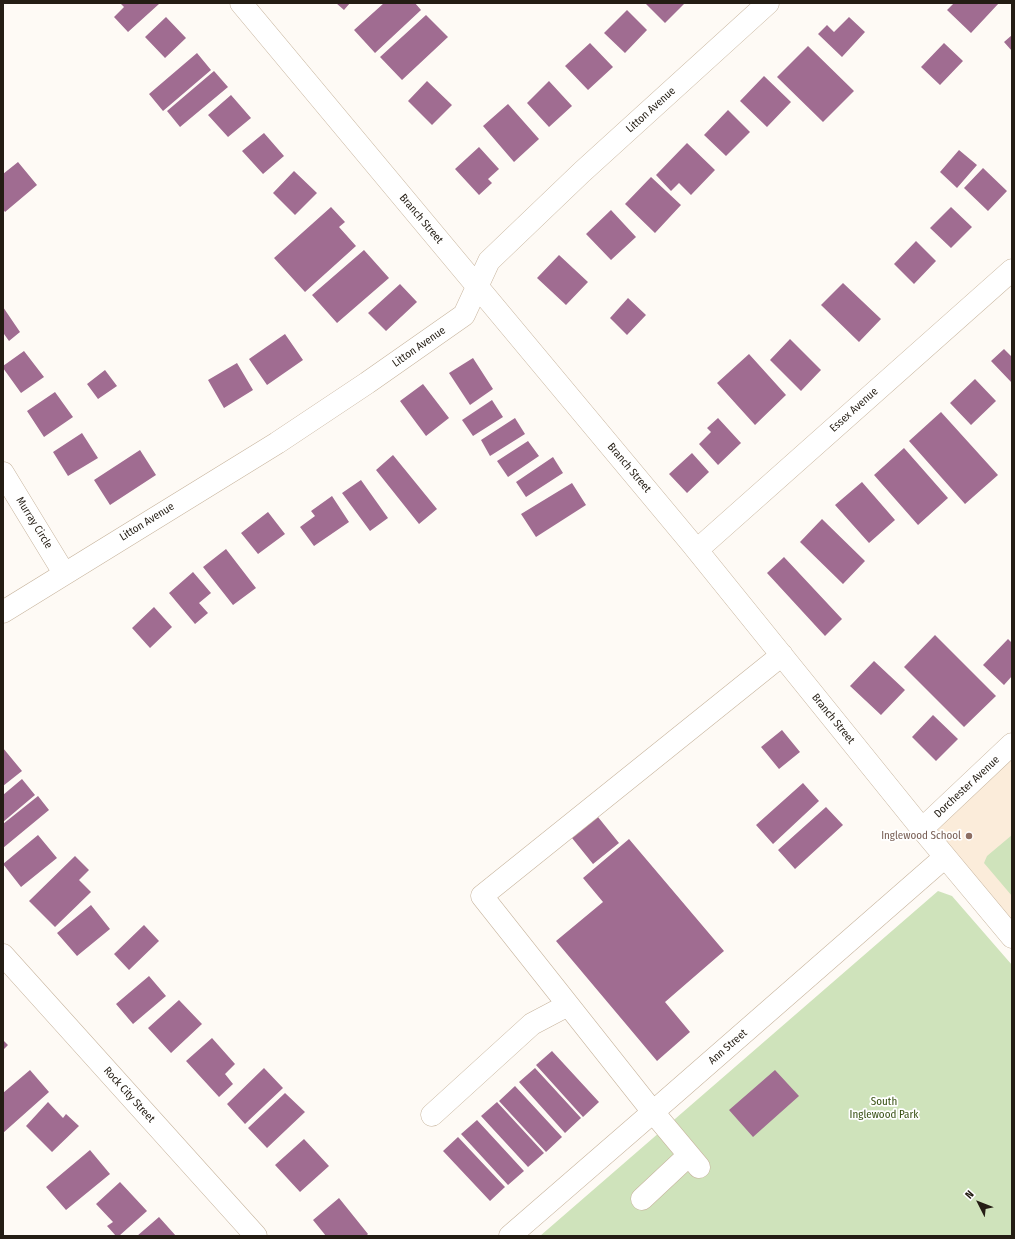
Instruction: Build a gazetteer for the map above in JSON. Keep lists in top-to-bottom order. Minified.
{"streets":{"street":["Litton Avenue","Branch Street","Essex Avenue","Murray Circle","Dorchester Avenue","Ann Street","Rock City Street"]},"crossings":[["Litton Avenue","Branch Street"],["Litton Avenue","Murray Circle"],["Branch Street","Essex Avenue"],["Branch Street","Dorchester Avenue"],["Branch Street","Ann Street"]],"parks":["South Inglewood Park"],"places":["Inglewood School"],"north":"top left"}
